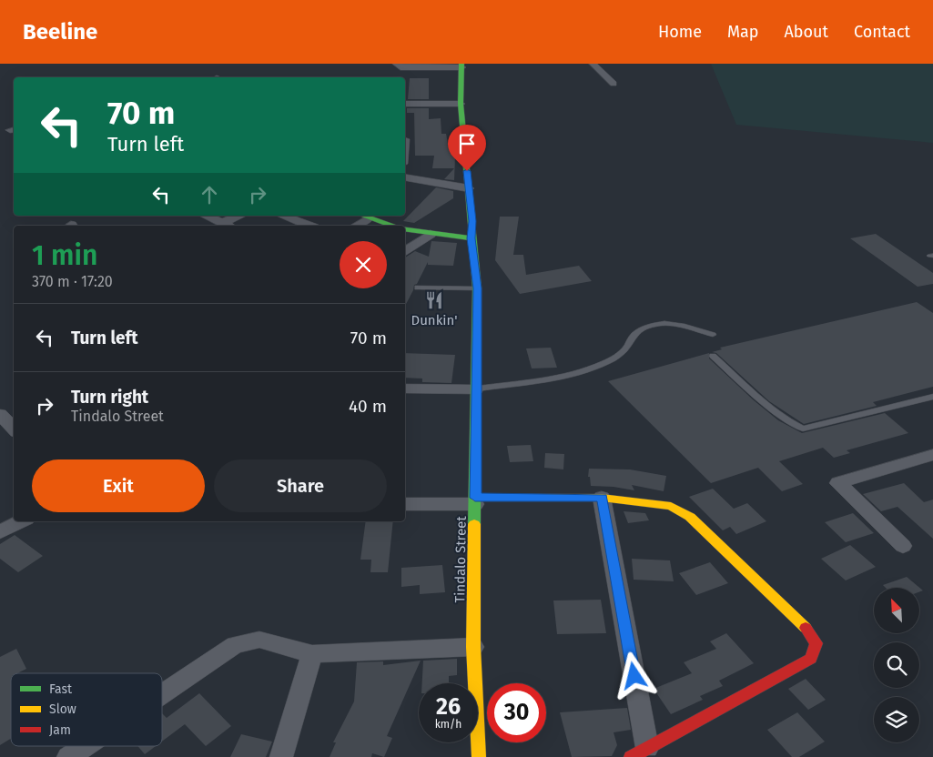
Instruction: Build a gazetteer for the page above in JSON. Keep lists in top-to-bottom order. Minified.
{"streets":{"main road":["Tindalo Street"]},"places":{"restaurant":["Dunkin'"]},"legend":["Fast","Slow","Jam"],"north":"top left","page":{"header":"Beeline","nav":["Home","Map","About","Contact"],"turn":["70 m","Turn left"],"heading":["1 min","370 m · 17:20"],"list":[{"name":"Turn left","value":"70 m"},{"name":"Turn right","note":"Tindalo Street","value":"40 m"}],"buttons":["Exit","Share"],"speed":"26 km/h","limit":"30"}}
